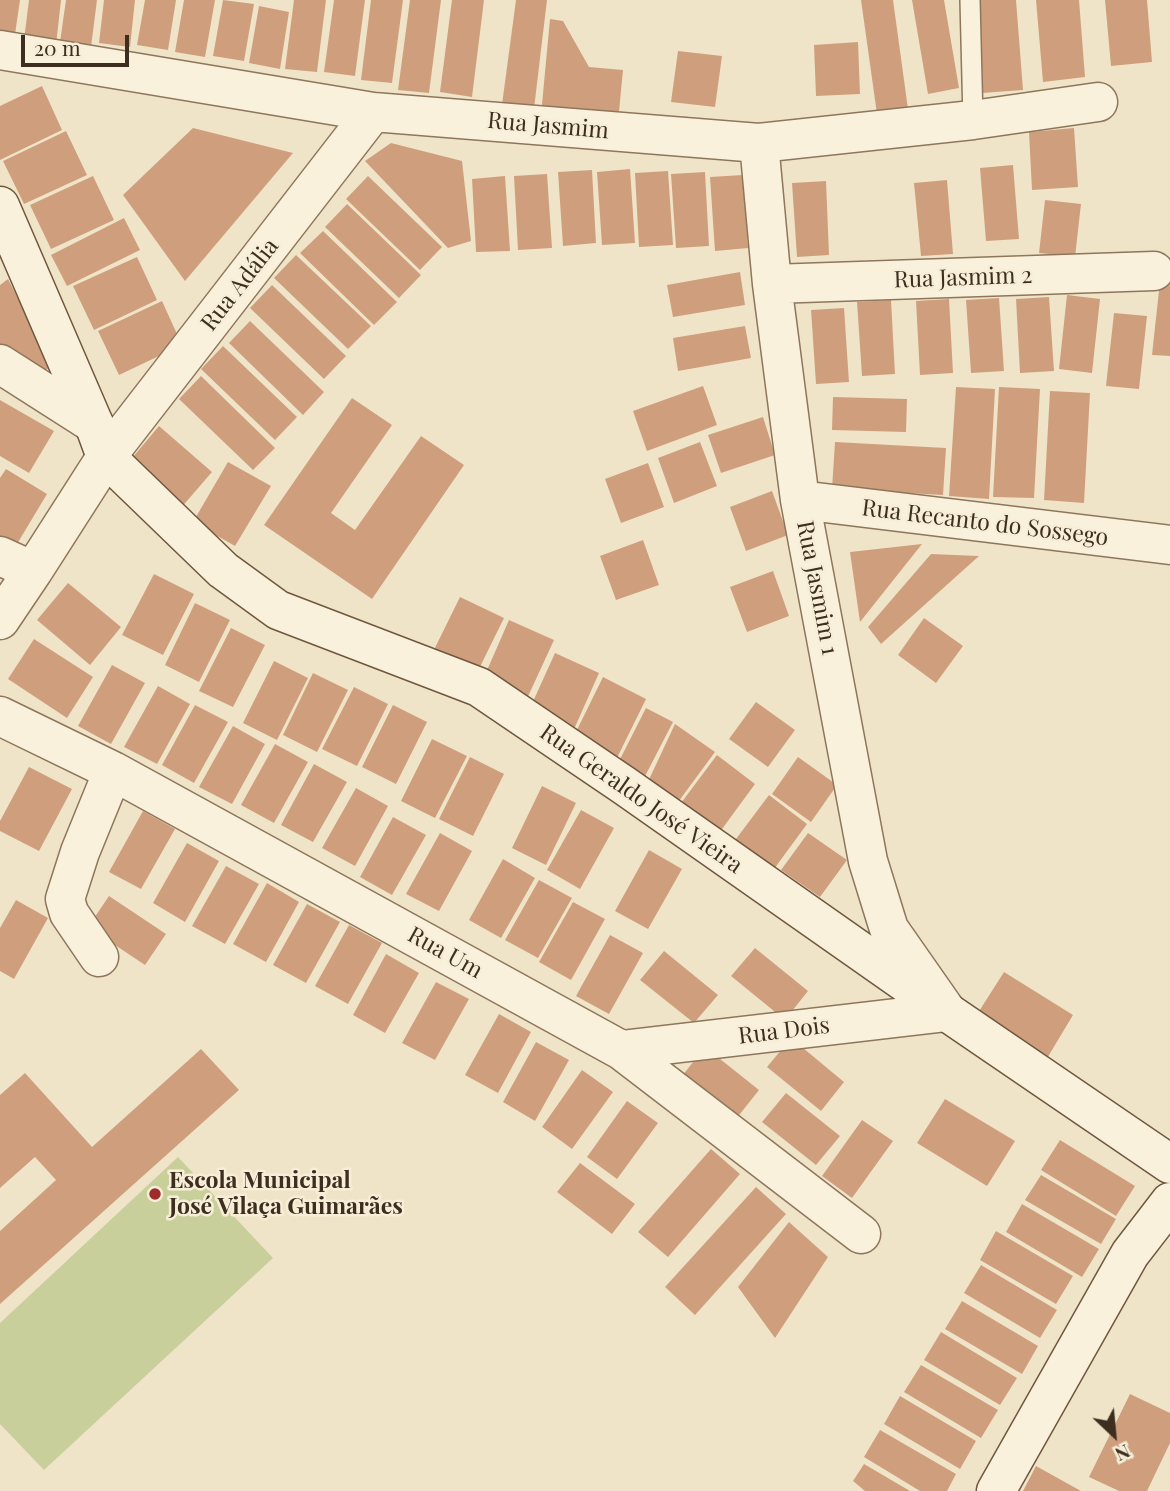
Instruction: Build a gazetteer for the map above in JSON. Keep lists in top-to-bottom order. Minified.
{"streets":{"street":["Rua Jasmim","Rua Jasmim 2","Rua Adália","Rua Recanto do Sossego","Rua Jasmim 1","Rua Geraldo José Vieira","Rua Um","Rua Dois"]},"crossings":[["Rua Jasmim","Rua Adália"],["Rua Jasmim","Rua Jasmim 1"],["Rua Jasmim 2","Rua Jasmim 1"],["Rua Adália","Rua Geraldo José Vieira"],["Rua Recanto do Sossego","Rua Jasmim 1"],["Rua Jasmim 1","Rua Geraldo José Vieira"],["Rua Jasmim 1","Rua Dois"],["Rua Geraldo José Vieira","Rua Dois"],["Rua Um","Rua Dois"]],"places":["Escola Municipal José Vilaça Guimarães"],"scale_bar":"20 m","north":"bottom right"}
